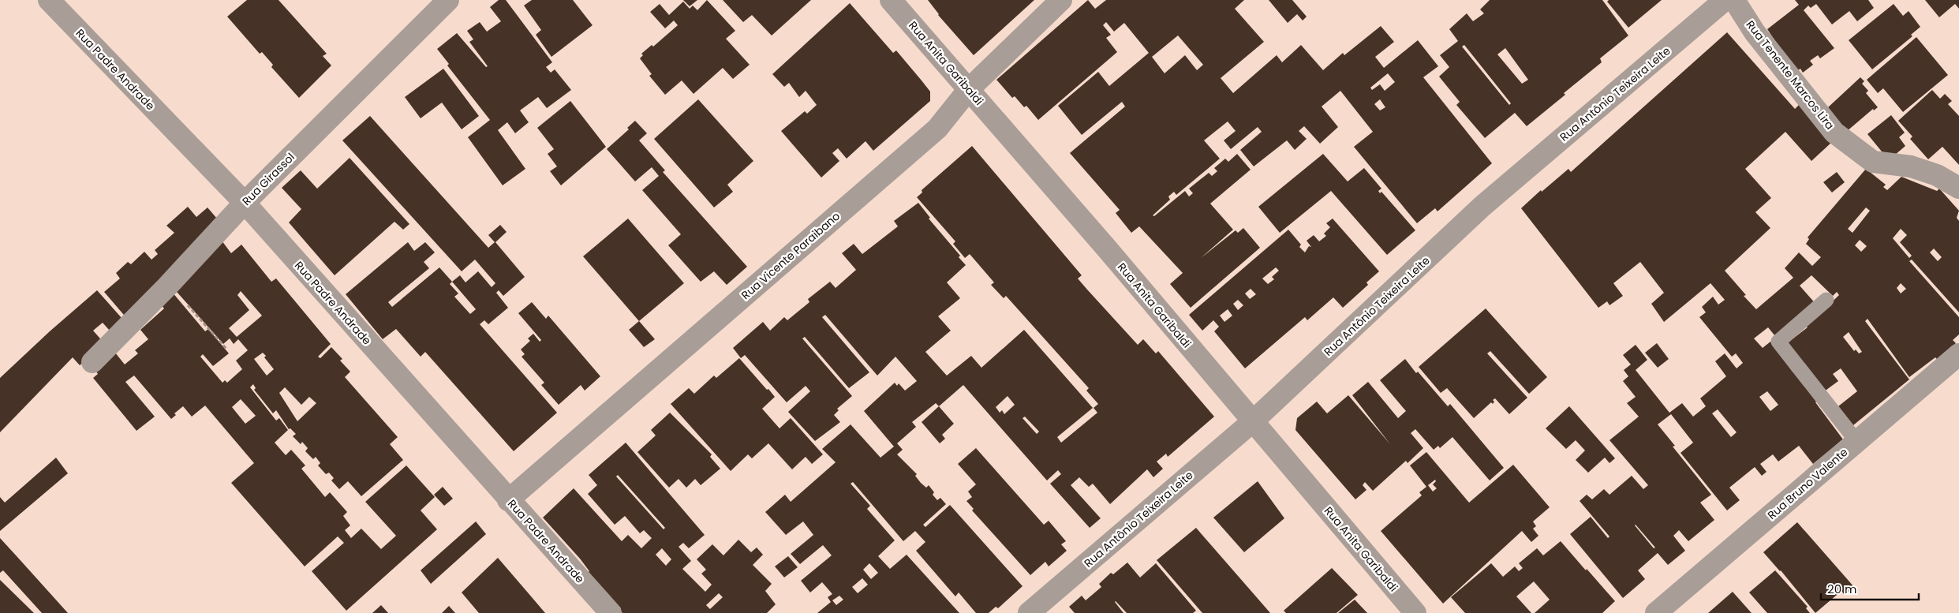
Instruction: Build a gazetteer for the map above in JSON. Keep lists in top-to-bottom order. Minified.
{"streets":{"street":["Rua Anita Garibaldi","Rua Padre Andrade","Rua Tenente Marcos Lira","Rua Antônio Teixeira Leite","Rua Girassol","Rua Vicente Paraibano","Rua Bruno Valente"]},"crossings":[["Rua Anita Garibaldi","Rua Antônio Teixeira Leite"],["Rua Anita Garibaldi","Rua Vicente Paraibano"],["Rua Padre Andrade","Rua Girassol"],["Rua Padre Andrade","Rua Vicente Paraibano"]],"scale_bar":"20 m"}
